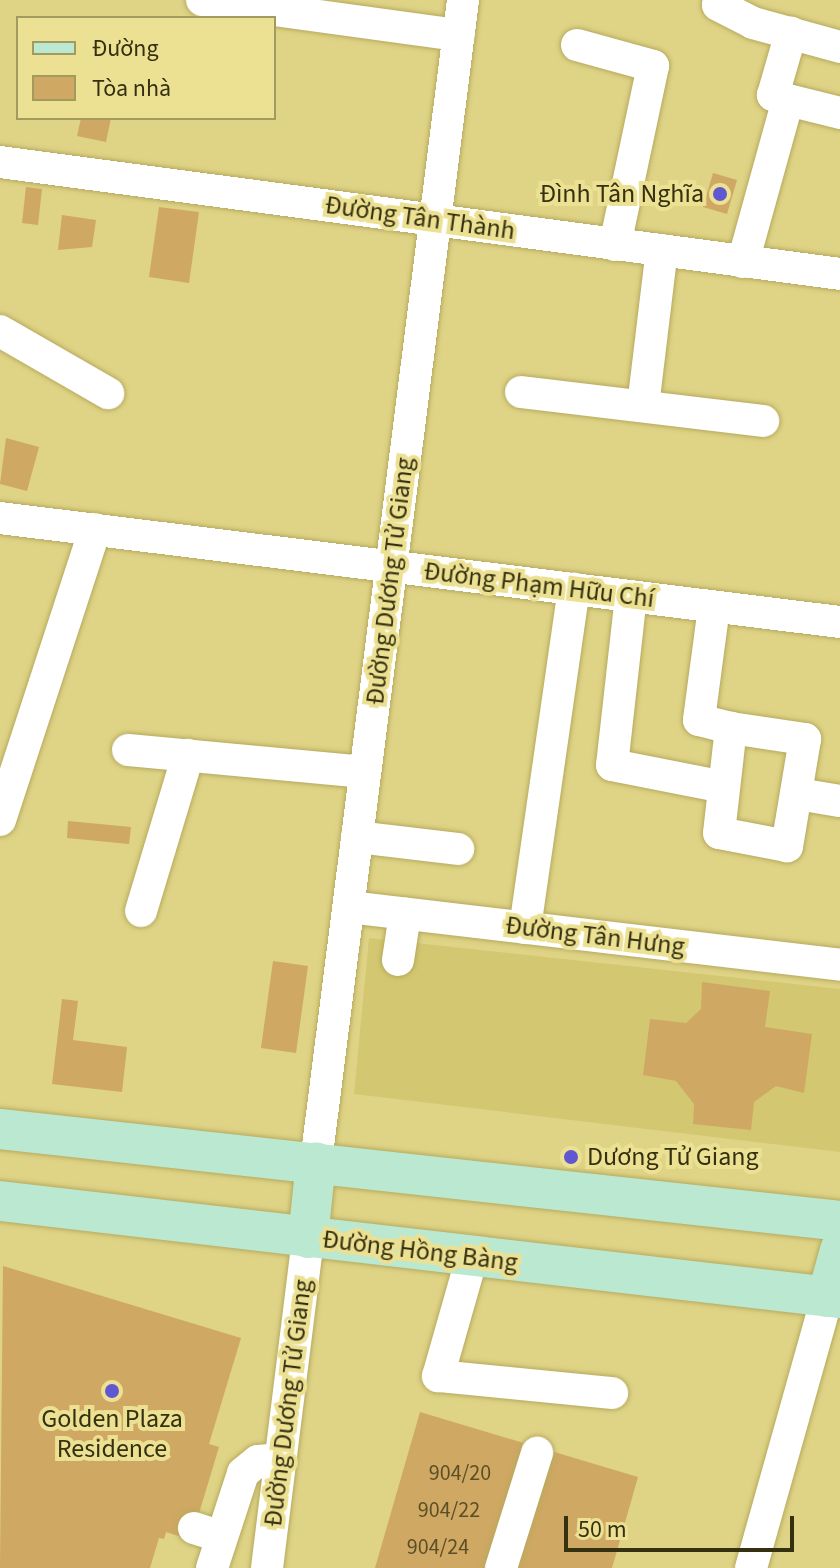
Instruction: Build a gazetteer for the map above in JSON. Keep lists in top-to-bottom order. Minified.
{"streets":{"main road":["Đường Hồng Bàng"],"street":["Đường Tân Thành","Đường Dương Tử Giang","Đường Phạm Hữu Chí","Đường Tân Hưng"]},"crossings":[["Đường Tân Thành","Đường Dương Tử Giang"],["Đường Dương Tử Giang","Đường Phạm Hữu Chí"],["Đường Dương Tử Giang","Đường Tân Hưng"],["Đường Dương Tử Giang","Đường Hồng Bàng"]],"places":["Đình Tân Nghĩa","Dương Tử Giang","Golden Plaza Residence"],"house_numbers":["904/20","904/22","904/24"],"legend":["Đường","Tòa nhà"],"scale_bar":"50 m"}
